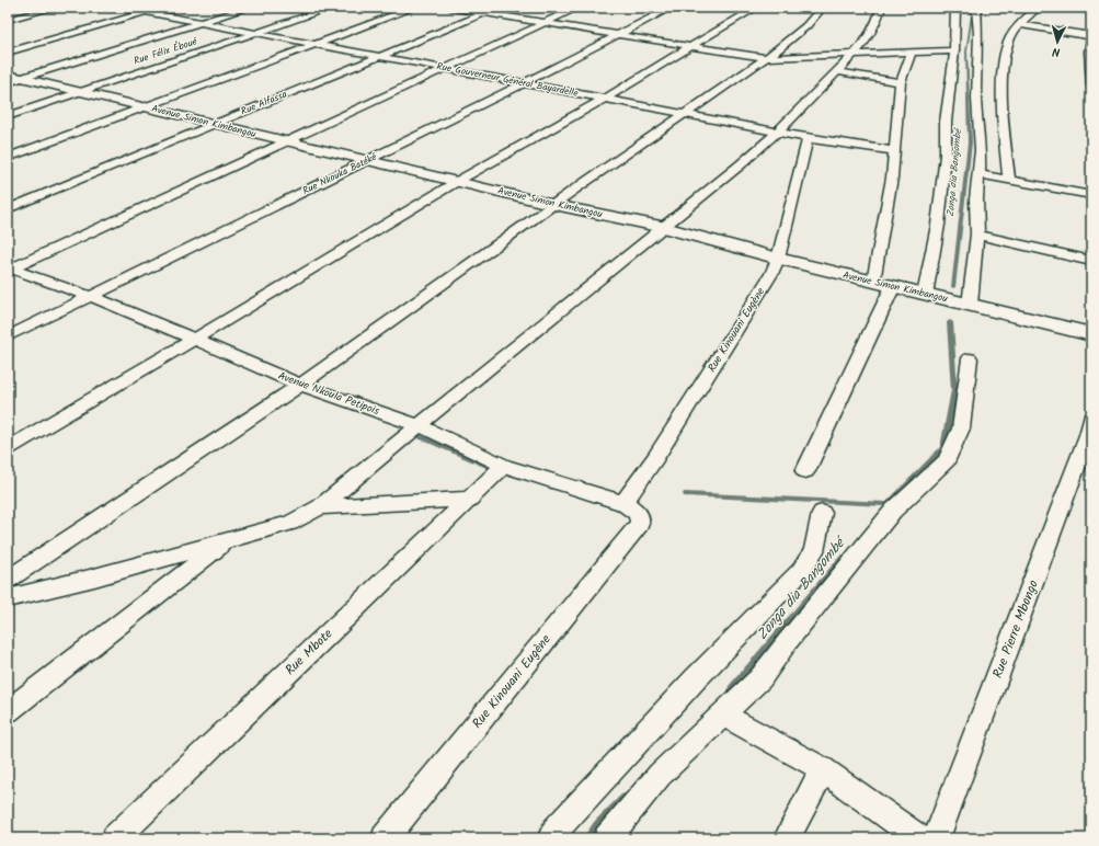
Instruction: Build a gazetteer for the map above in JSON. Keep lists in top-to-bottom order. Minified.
{"streets":{"street":["Rue Félix Éboué","Rue Gouverneur Général Bayardelle","Rue Alfassa","Avenue Simon Kimbangou","Rue Nkouka Batéké","Rue Kinouani Eugène","Avenue Nkoula Petipois","Rue Pierre Mbongo","Rue Mbote"]},"crossings":[["Rue Félix Éboué","Rue Gouverneur Général Bayardelle"],["Rue Félix Éboué","Avenue Simon Kimbangou"],["Rue Gouverneur Général Bayardelle","Rue Alfassa"],["Rue Gouverneur Général Bayardelle","Rue Nkouka Batéké"],["Rue Gouverneur Général Bayardelle","Rue Kinouani Eugène"],["Rue Alfassa","Avenue Simon Kimbangou"],["Avenue Simon Kimbangou","Rue Nkouka Batéké"],["Avenue Simon Kimbangou","Rue Kinouani Eugène"],["Rue Nkouka Batéké","Avenue Nkoula Petipois"],["Rue Kinouani Eugène","Avenue Nkoula Petipois"],["Avenue Nkoula Petipois","Rue Mbote"]],"water":["Zonga dia Bangombé"],"north":"bottom"}
